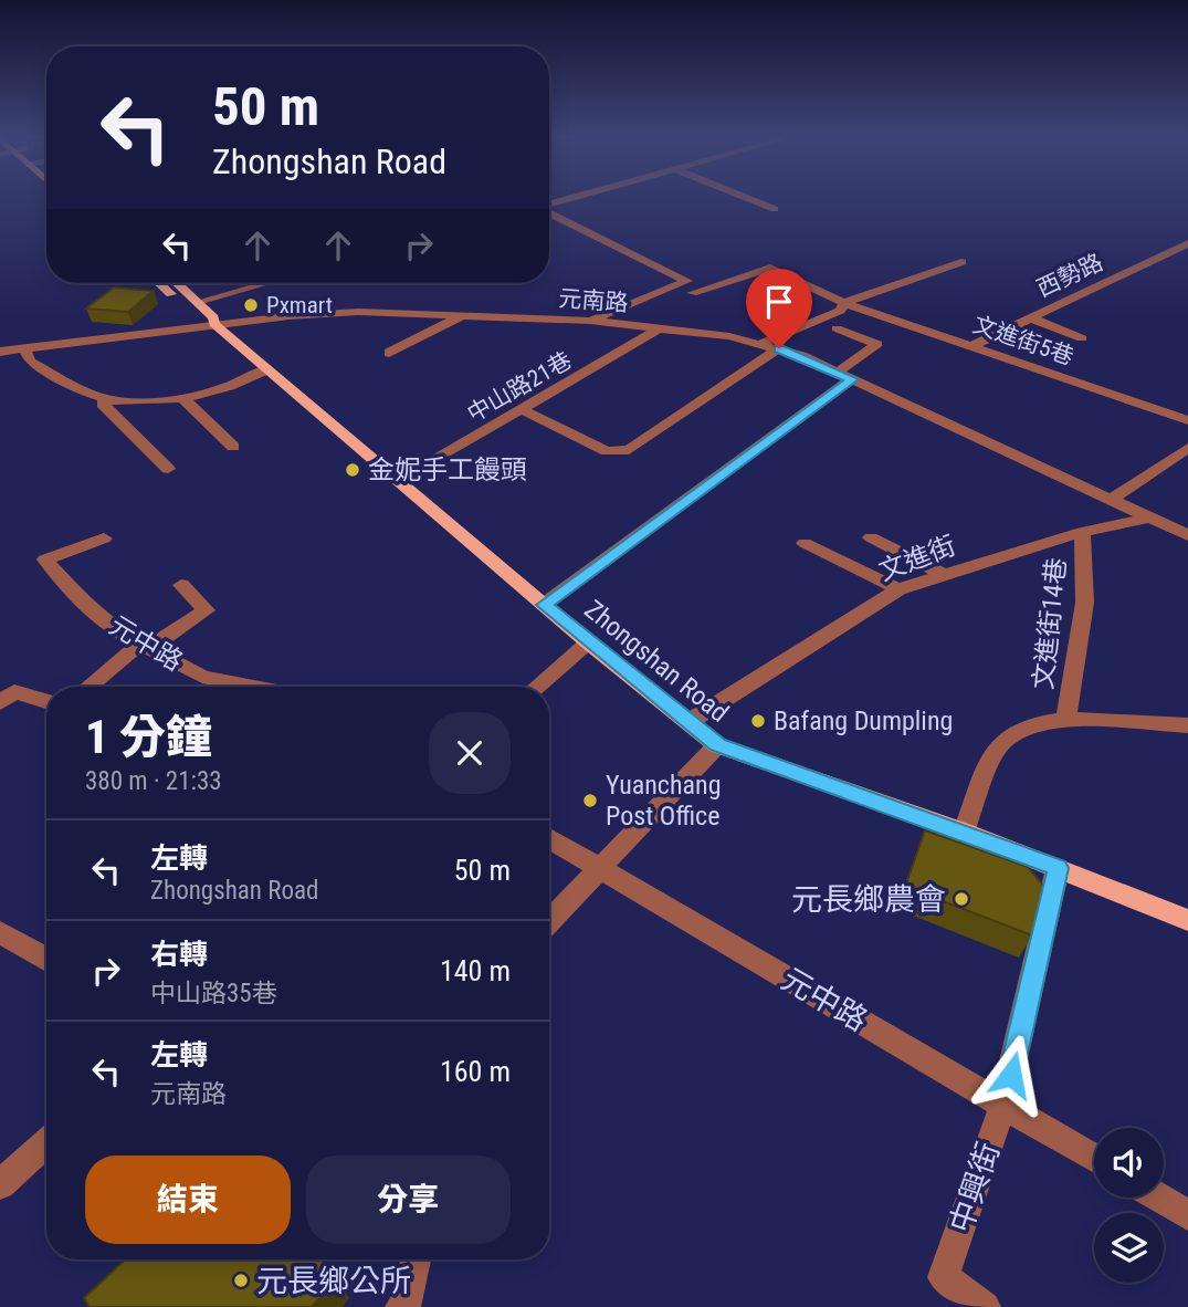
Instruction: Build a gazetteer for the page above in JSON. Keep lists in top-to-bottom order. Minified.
{"streets":{"main road":["Zhongshan Road"],"street":["西勢路","元南路","文進街5巷","中山路21巷","文進街","文進街14巷","元中路","中興街"]},"crossings":[["西勢路","文進街5巷"],["元南路","中山路21巷"],["元南路","Zhongshan Road"],["中山路21巷","Zhongshan Road"],["文進街","文進街14巷"],["文進街","Zhongshan Road"],["元中路","中興街"],["Zhongshan Road","中興街"]],"places":["Pxmart","金妮手工饅頭","Bafang Dumpling","Yuanchang Post Office","元長鄉農會","元長鄉公所"],"page":{"turn":["50 m","Zhongshan Road"],"heading":["1 分鐘","380 m · 21:33"],"list":[{"name":"左轉","note":"Zhongshan Road","value":"50 m"},{"name":"右轉","note":"中山路35巷","value":"140 m"},{"name":"左轉","note":"元南路","value":"160 m"}],"buttons":["結束","分享"]}}
